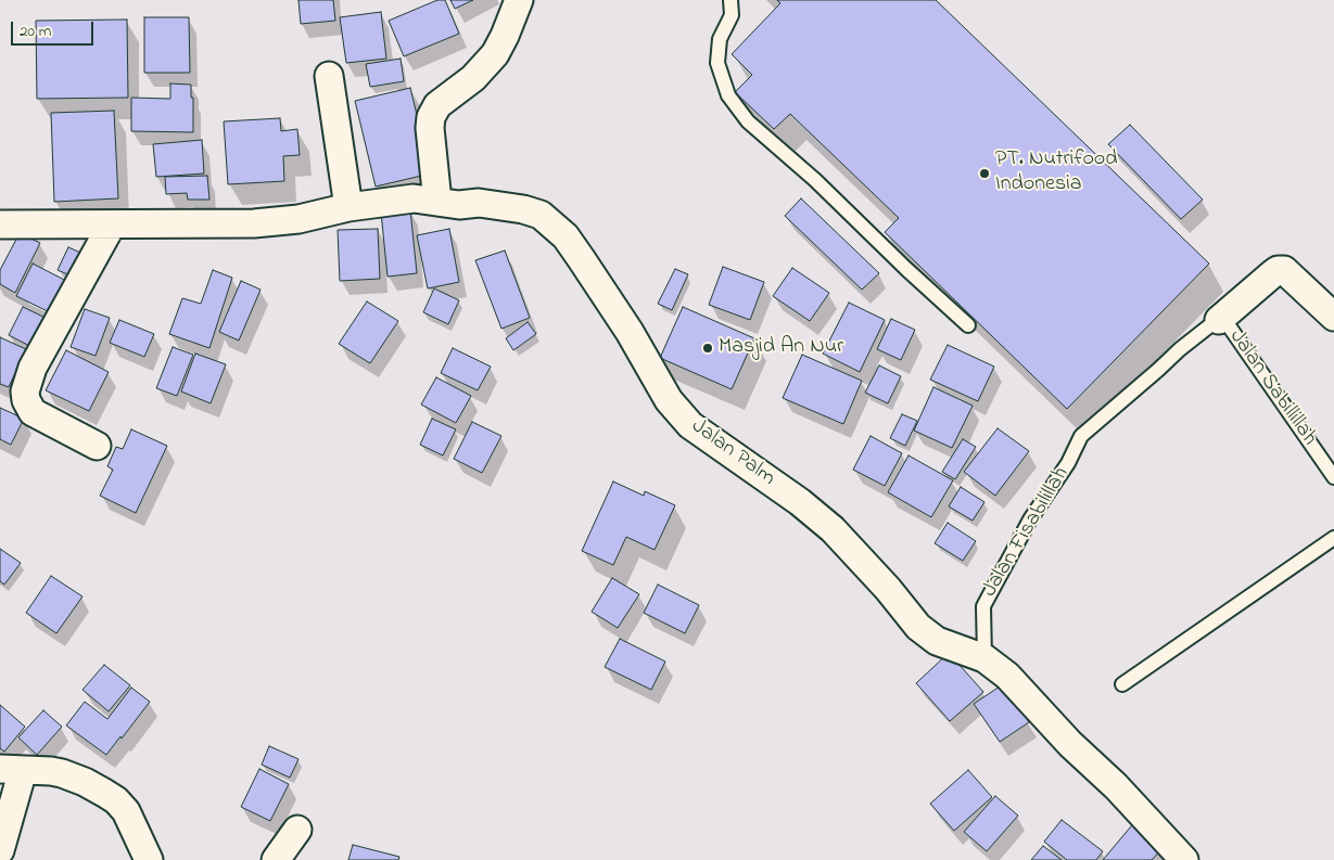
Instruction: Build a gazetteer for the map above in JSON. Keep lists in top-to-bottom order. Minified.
{"streets":{"street":["Jalan Sabillillah","Jalan Palm"],"lane":["Jalan Fisabilillah"]},"crossings":[["Jalan Sabillillah","Jalan Fisabilillah"],["Jalan Palm","Jalan Fisabilillah"]],"places":["PT. Nutrifood Indonesia","Masjid An Nur"],"scale_bar":"20 m"}
